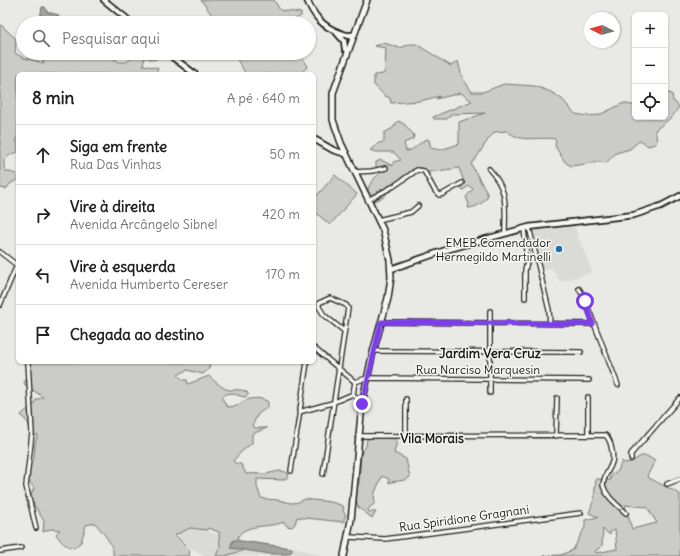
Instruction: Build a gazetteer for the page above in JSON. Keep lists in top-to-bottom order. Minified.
{"streets":{"street":["Rua Narciso Marquesin","Rua Spiridione Gragnani"]},"districts":["Jardim Vera Cruz","Vila Morais"],"places":["EMEB Comendador Hermegildo Martinelli"],"north":"left","page":{"map_buttons":["+","−"],"search":"Pesquisar aqui","heading":["8 min","A pé · 640 m"],"list":[["Siga em frente","Rua Das Vinhas","50 m"],["Vire à direita","Avenida Arcângelo Sibnel","420 m"],["Vire à esquerda","Avenida Humberto Cereser","170 m"],"Chegada ao destino"]}}
